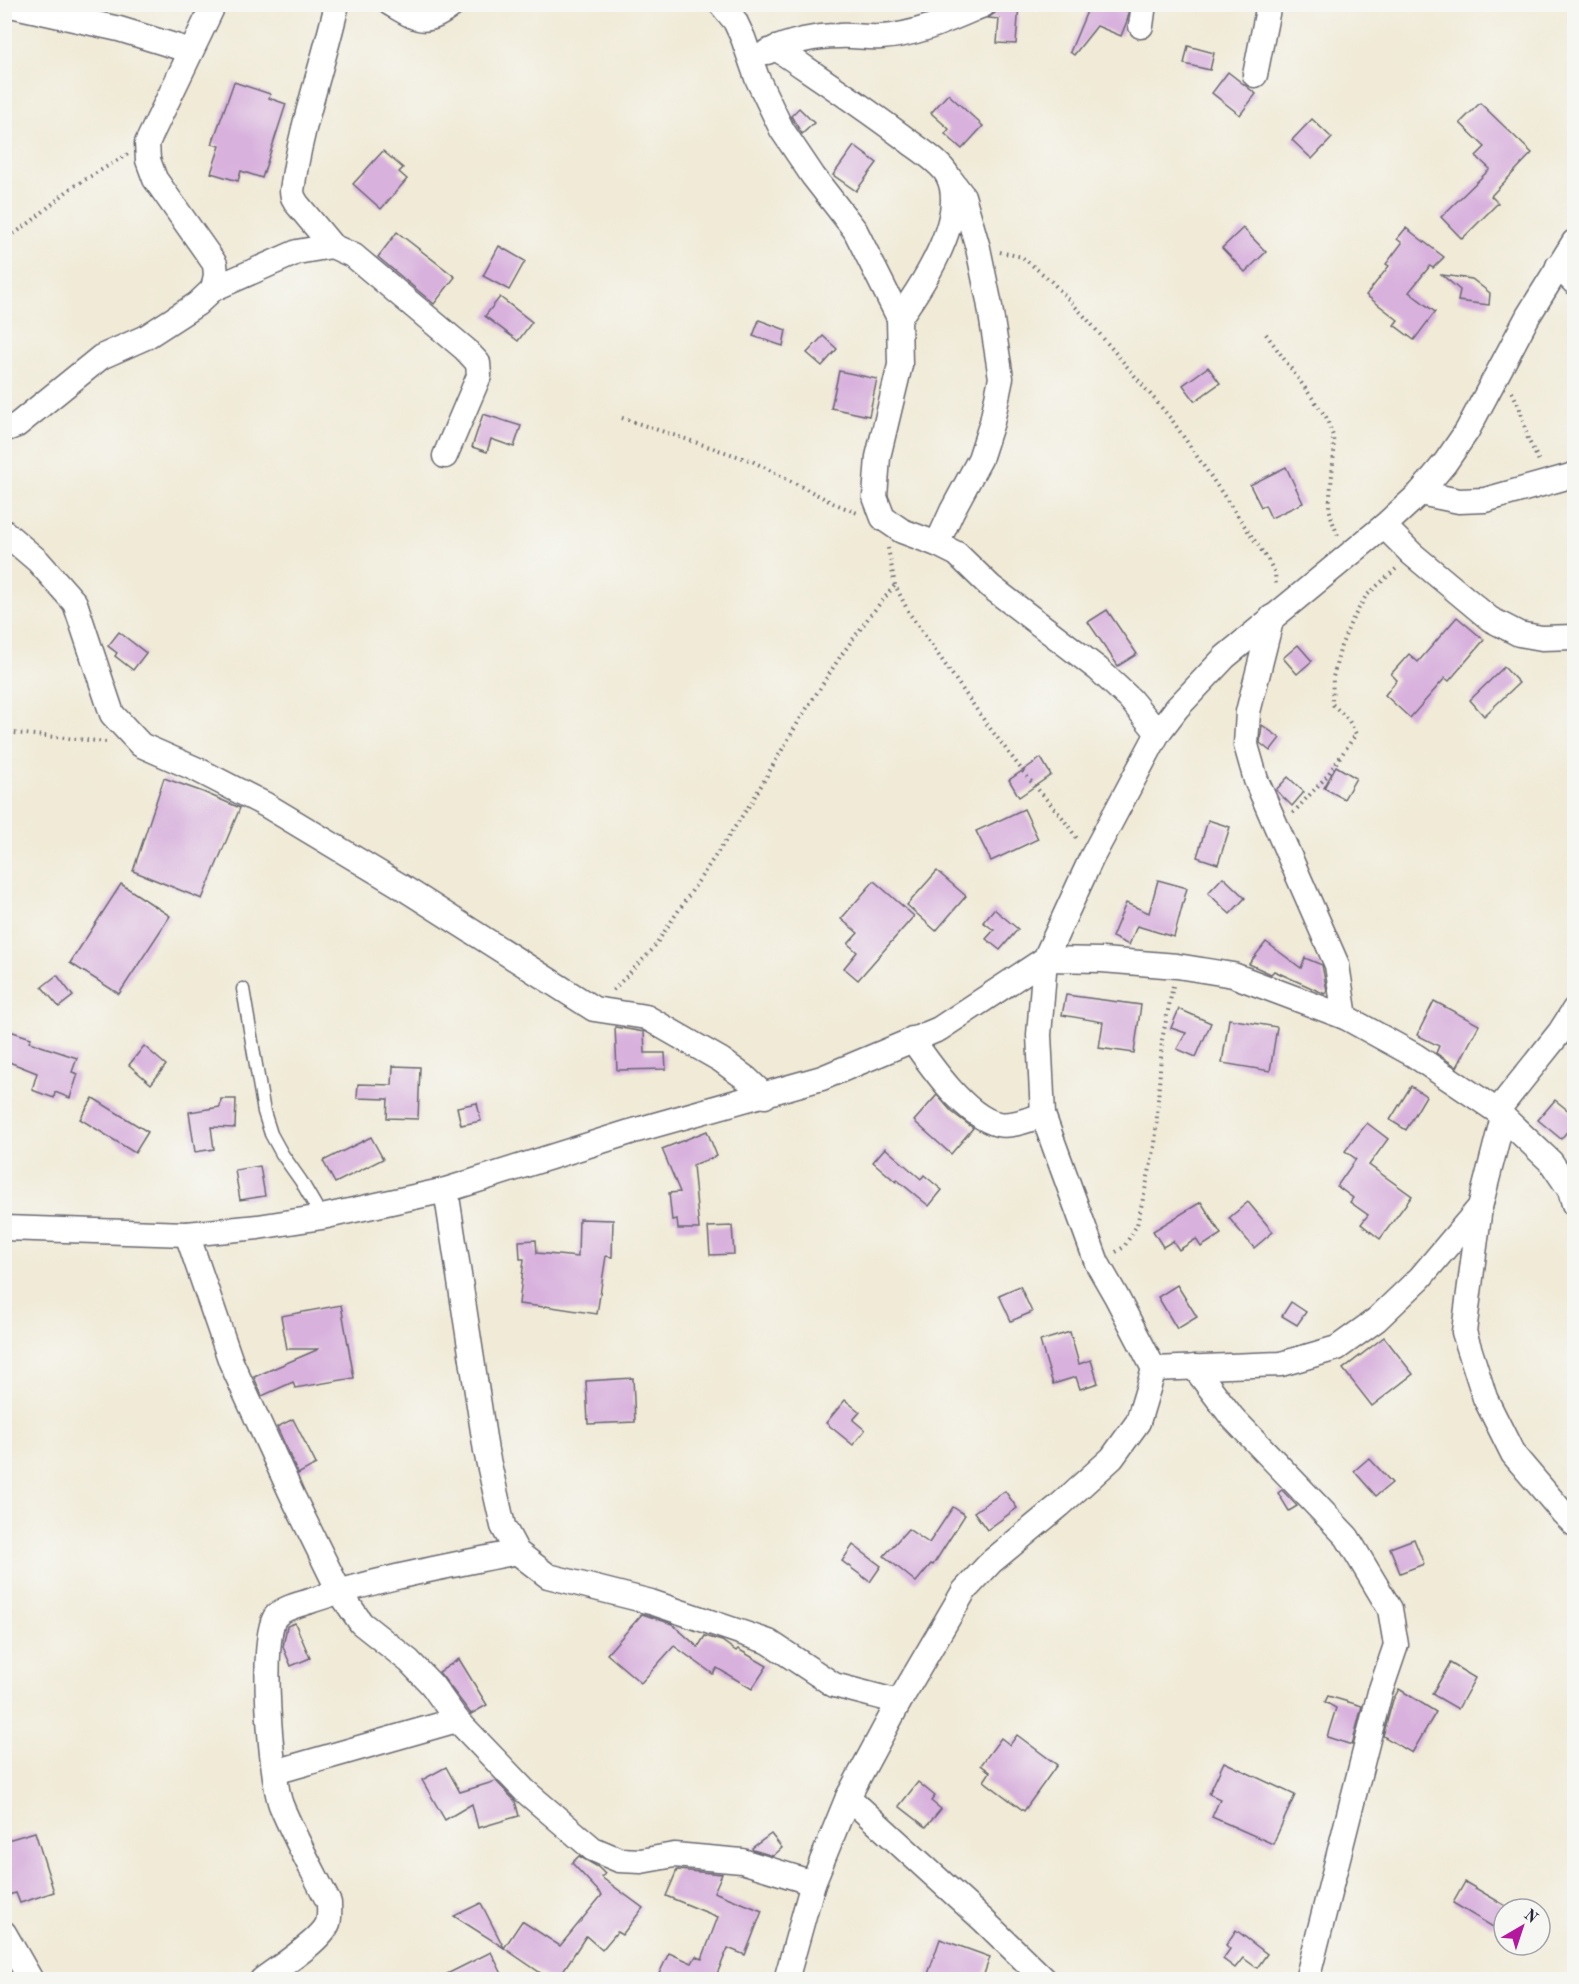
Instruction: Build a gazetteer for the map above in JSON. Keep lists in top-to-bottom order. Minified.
{"north":"top right"}
